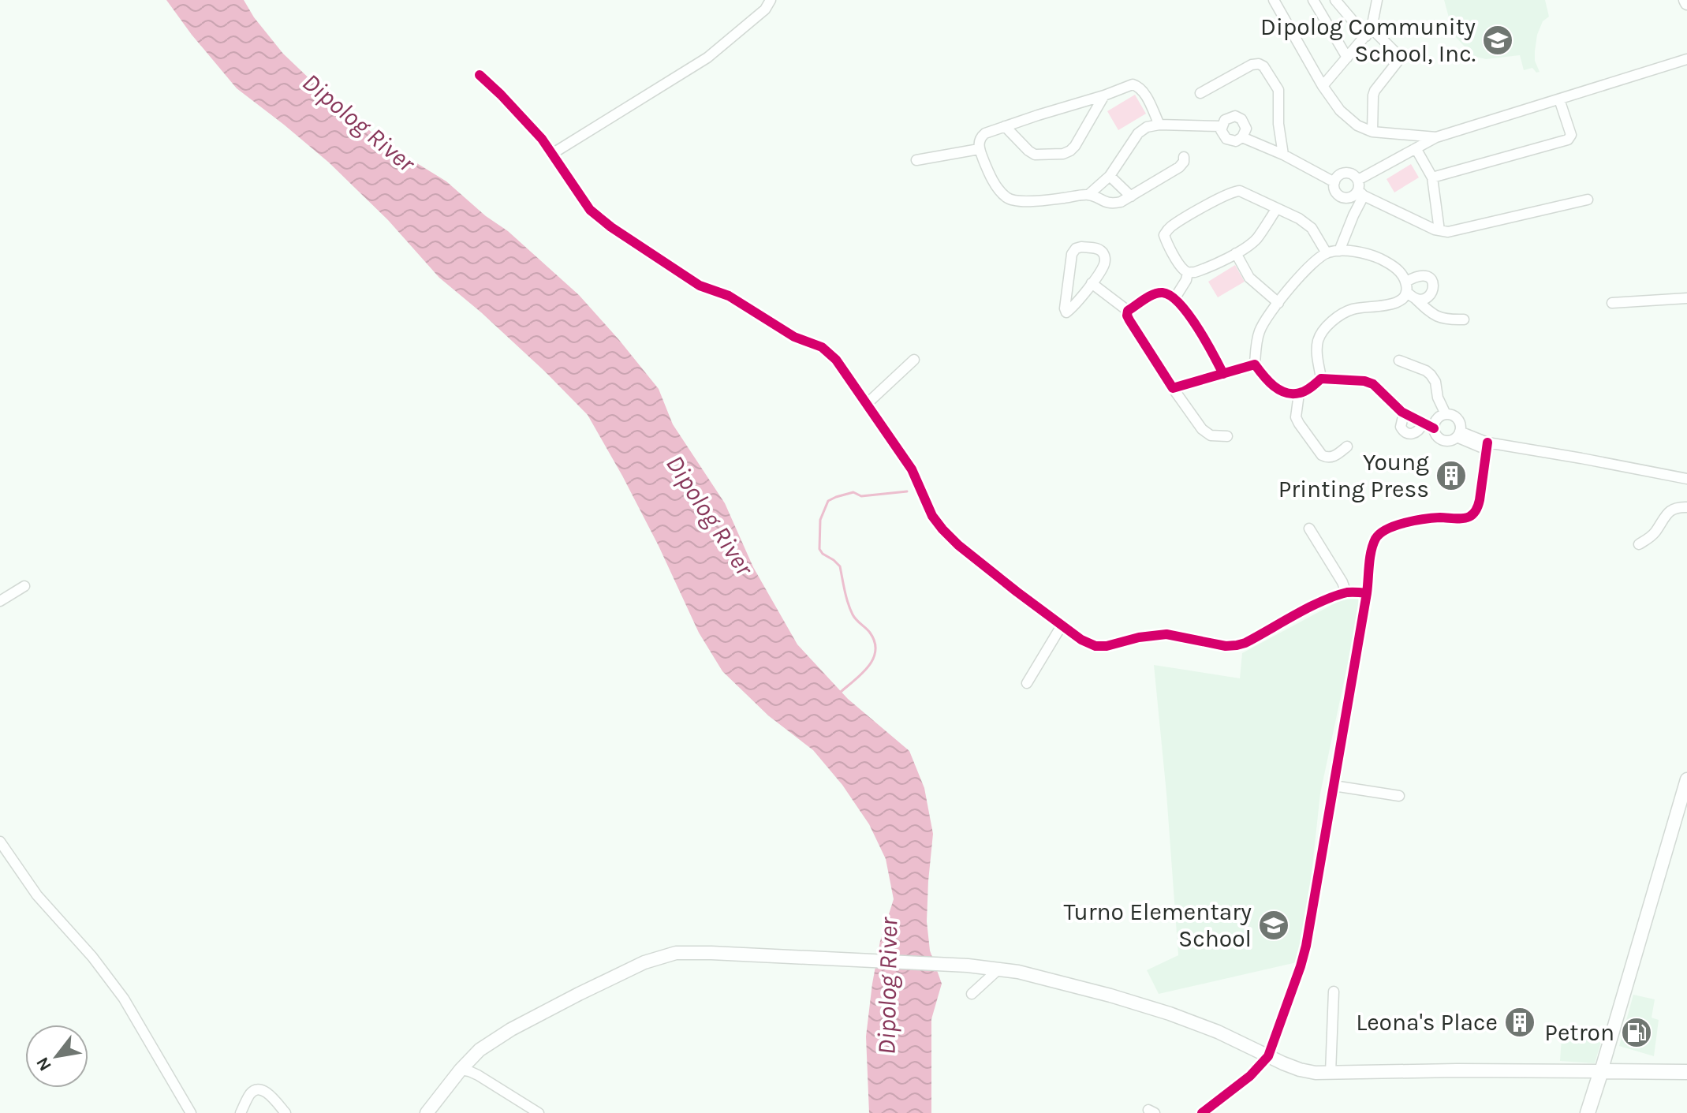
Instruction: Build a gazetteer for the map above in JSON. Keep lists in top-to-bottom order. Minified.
{"water":["Dipolog River"],"places":{"school or university":["Dipolog Community School, Inc.","Turno Elementary School"],"building":["Young Printing Press","Leona's Place"],"fuel station":["Petron"]},"north":"bottom left"}
